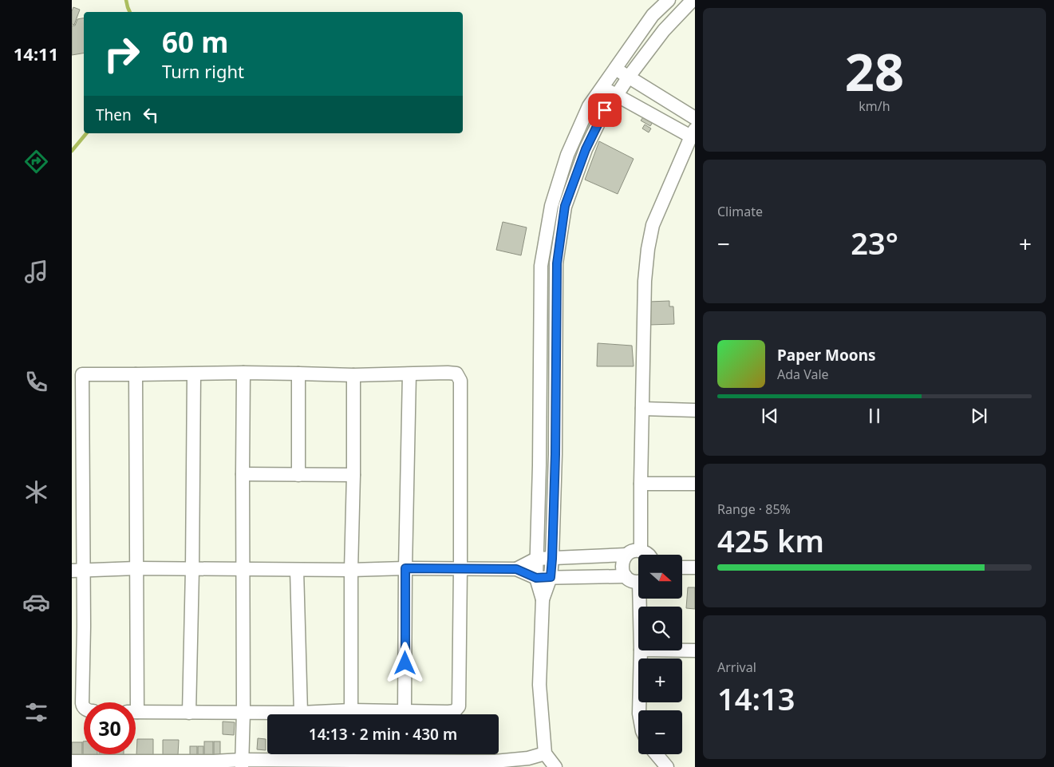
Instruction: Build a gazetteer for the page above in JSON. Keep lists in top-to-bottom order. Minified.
{"north":"right","page":{"tabs":"14:11","tile":[["28","km/h"],"Climate",["Range · 85%","425 km"],["Arrival","14:13"]],"turn":["60 m","Turn right"],"then":"Then","heat":["−","23°","+"],"song":["Paper Moons","Ada Vale"],"map_buttons":["+","−"],"limit":"30","trip":"14:13 · 2 min · 430 m"}}
